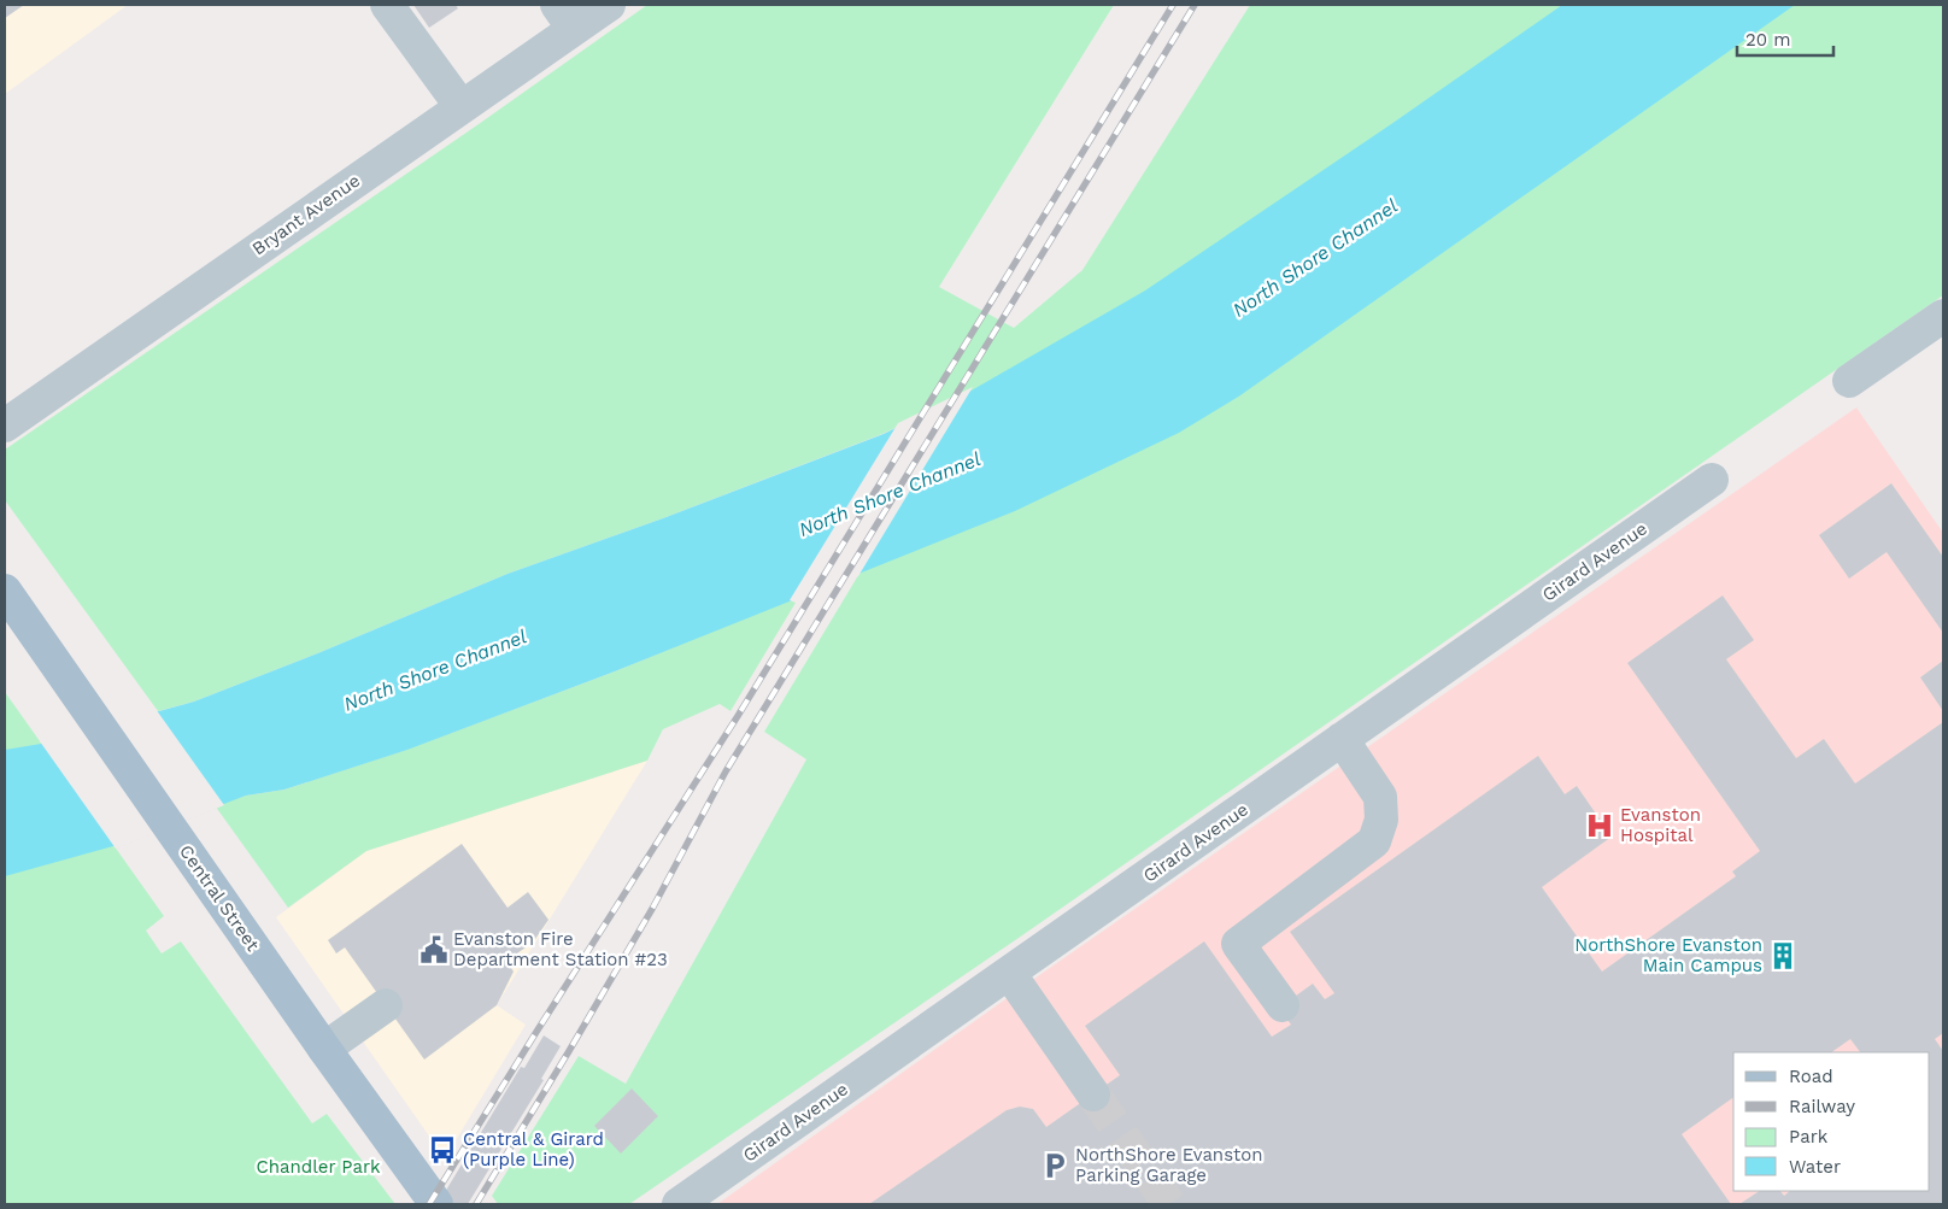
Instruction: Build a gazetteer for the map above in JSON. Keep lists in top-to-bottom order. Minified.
{"streets":{"main road":["Central Street"],"street":["Bryant Avenue","Girard Avenue"]},"water":["North Shore Channel"],"parks":["Chandler Park"],"places":{"hospital":["Evanston Hospital"],"public building":["Evanston Fire Department Station #23"],"building":["NorthShore Evanston Main Campus"],"bus stop":["Central & Girard (Purple Line)"],"parking":["NorthShore Evanston Parking Garage"]},"legend":["Road","Railway","Park","Water"],"scale_bar":"20 m"}
